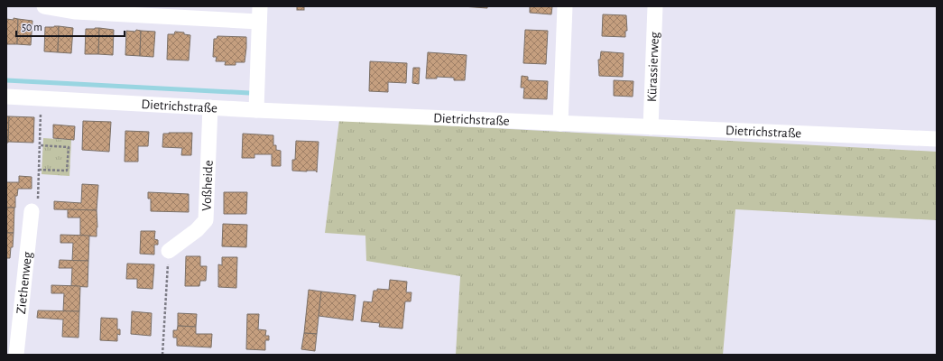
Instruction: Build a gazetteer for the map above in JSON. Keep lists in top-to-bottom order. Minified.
{"streets":{"street":["Kürassierweg","Dietrichstraße","Voßheide","Ziethenweg"]},"crossings":[["Kürassierweg","Dietrichstraße"],["Dietrichstraße","Voßheide"]],"scale_bar":"50 m"}
